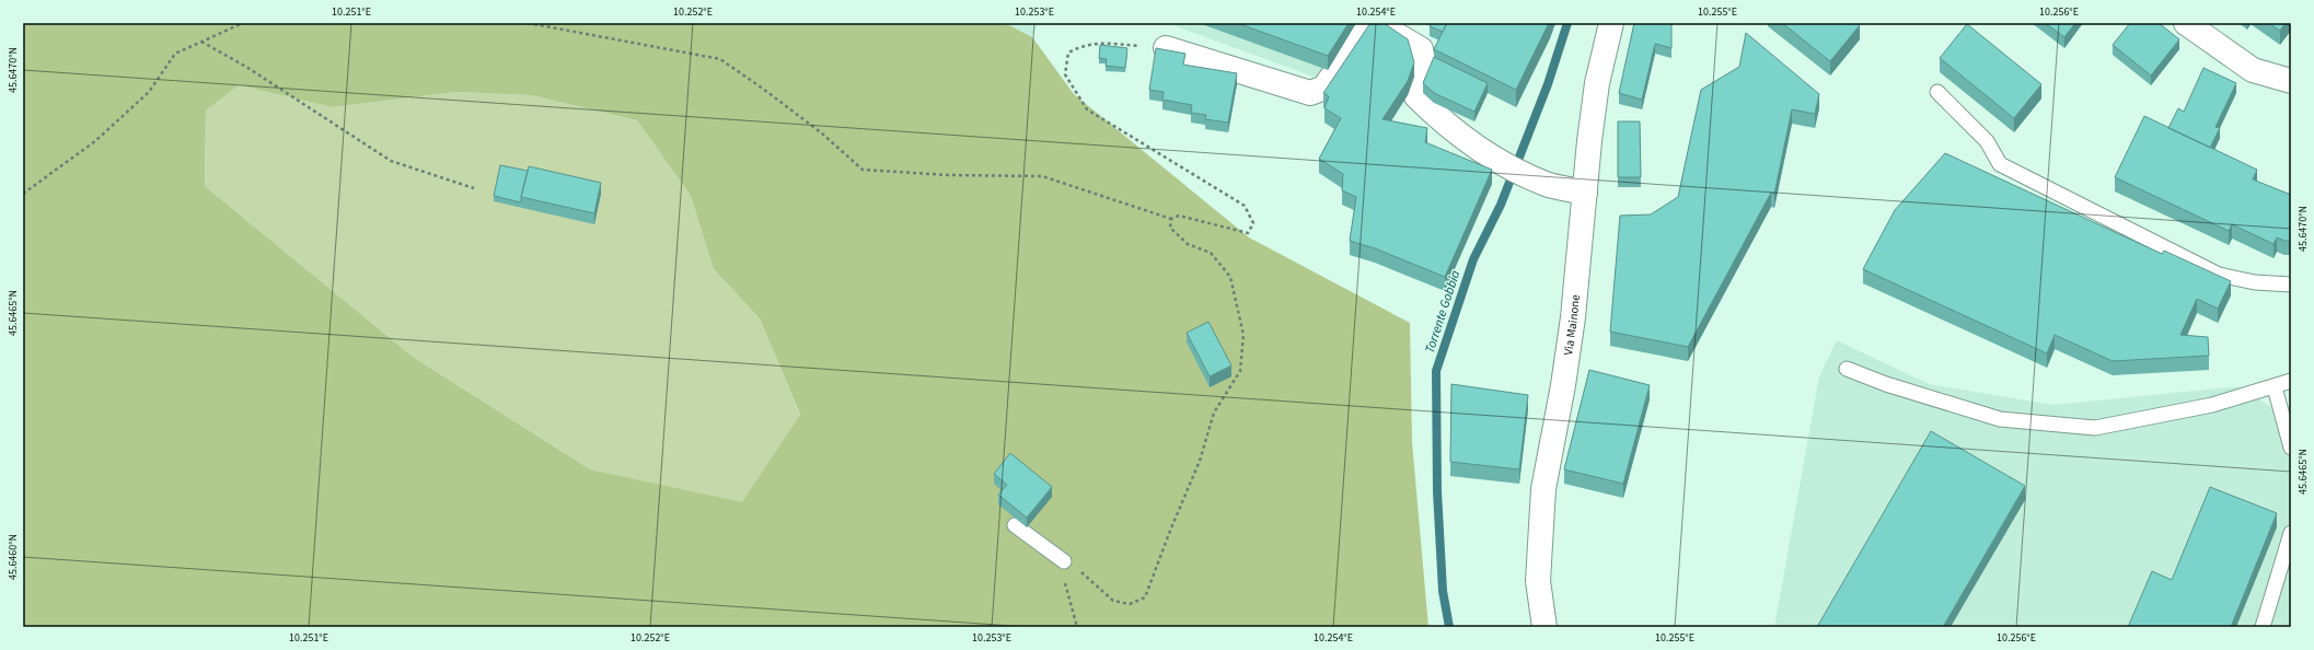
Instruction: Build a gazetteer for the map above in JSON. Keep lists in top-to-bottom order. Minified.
{"streets":{"street":["Via Mainone"]},"water":["Torrente Gobbia"],"coordinates":["10.251°E","10.252°E","10.253°E","10.254°E","10.255°E","10.256°E","45.6470°N","45.6465°N","45.6460°N"]}
